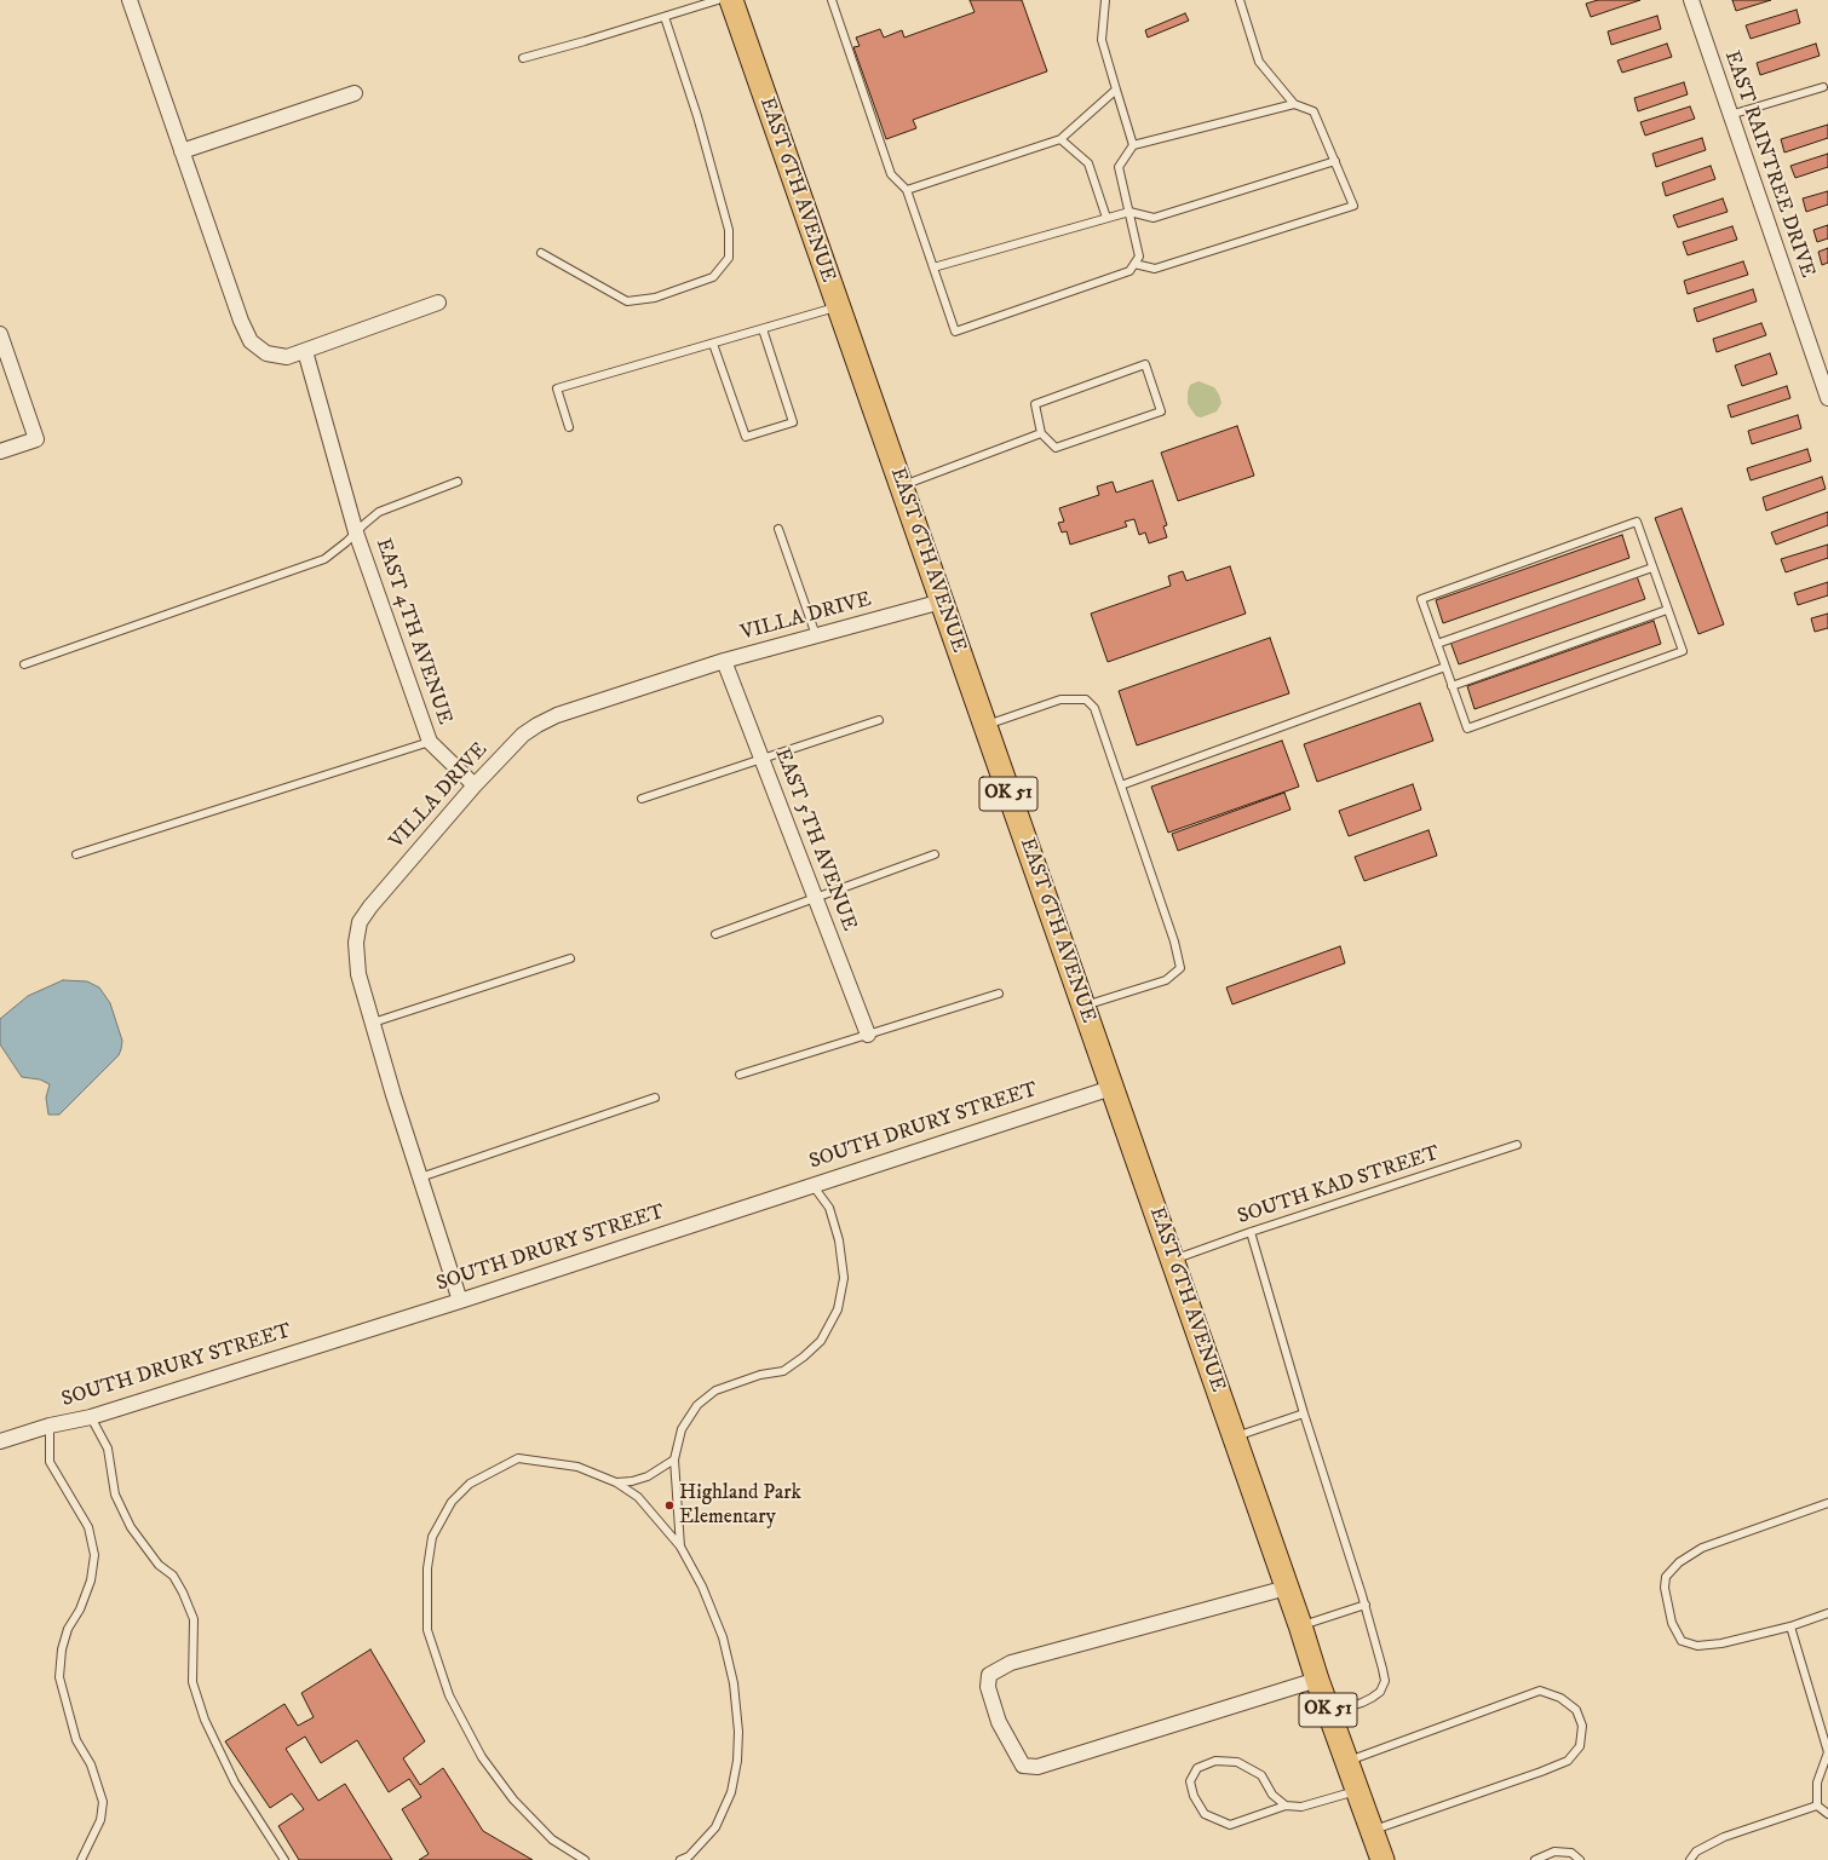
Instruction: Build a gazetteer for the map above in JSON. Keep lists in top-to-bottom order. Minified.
{"streets":{"main road":["EAST 6TH AVENUE","OK 51"],"street":["EAST RAINTREE DRIVE","VILLA DRIVE","EAST 4TH AVENUE","EAST 5TH AVENUE","SOUTH DRURY STREET"],"lane":["SOUTH KAD STREET"]},"crossings":[["EAST 6TH AVENUE","VILLA DRIVE"],["EAST 6TH AVENUE","SOUTH DRURY STREET"],["EAST 6TH AVENUE","SOUTH KAD STREET"],["VILLA DRIVE","EAST 4TH AVENUE"],["VILLA DRIVE","EAST 5TH AVENUE"],["VILLA DRIVE","SOUTH DRURY STREET"]],"places":["Highland Park Elementary"]}
